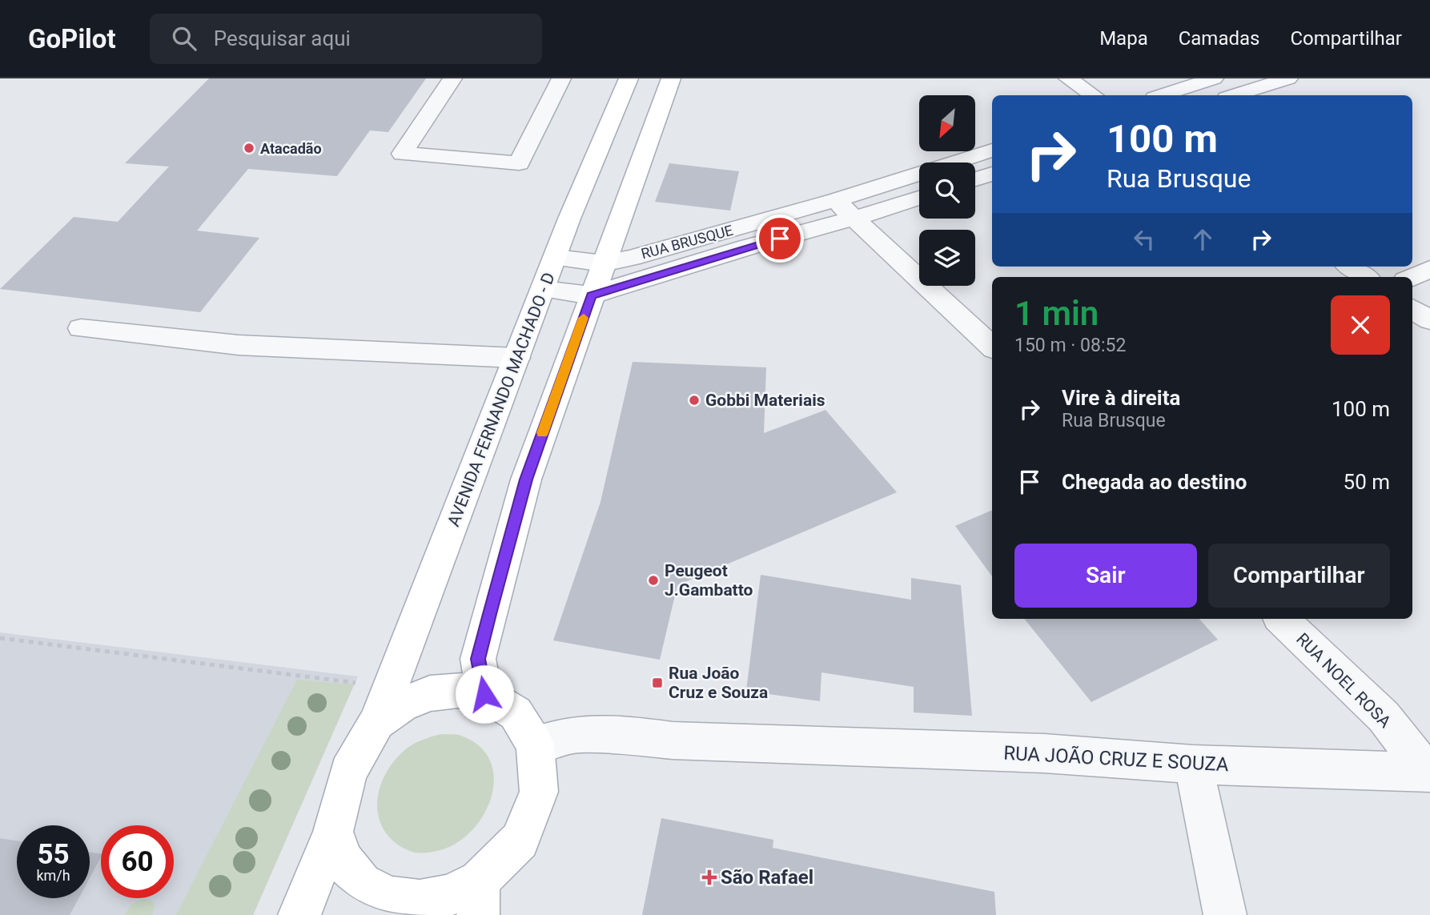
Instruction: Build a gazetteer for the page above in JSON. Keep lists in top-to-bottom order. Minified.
{"streets":{"main road":["AVENIDA FERNANDO MACHADO - D"],"street":["RUA BRUSQUE","RUA NOEL ROSA","RUA JOÃO CRUZ E SOUZA"]},"crossings":[["RUA BRUSQUE","AVENIDA FERNANDO MACHADO - D"],["RUA NOEL ROSA","RUA JOÃO CRUZ E SOUZA"]],"places":{"other":["Atacadão","Gobbi Materiais","Peugeot J.Gambatto"],"transit":["Rua João Cruz e Souza"],"health":["São Rafael"]},"north":"bottom left","page":{"header":"GoPilot","search":"Pesquisar aqui","nav":["Mapa","Camadas","Compartilhar"],"turn":["100 m","Rua Brusque"],"heading":["1 min","150 m · 08:52"],"list":[{"name":"Vire à direita","note":"Rua Brusque","value":"100 m"},{"name":"Chegada ao destino","value":"50 m"}],"buttons":["Sair","Compartilhar"],"speed":"55 km/h","limit":"60"}}
